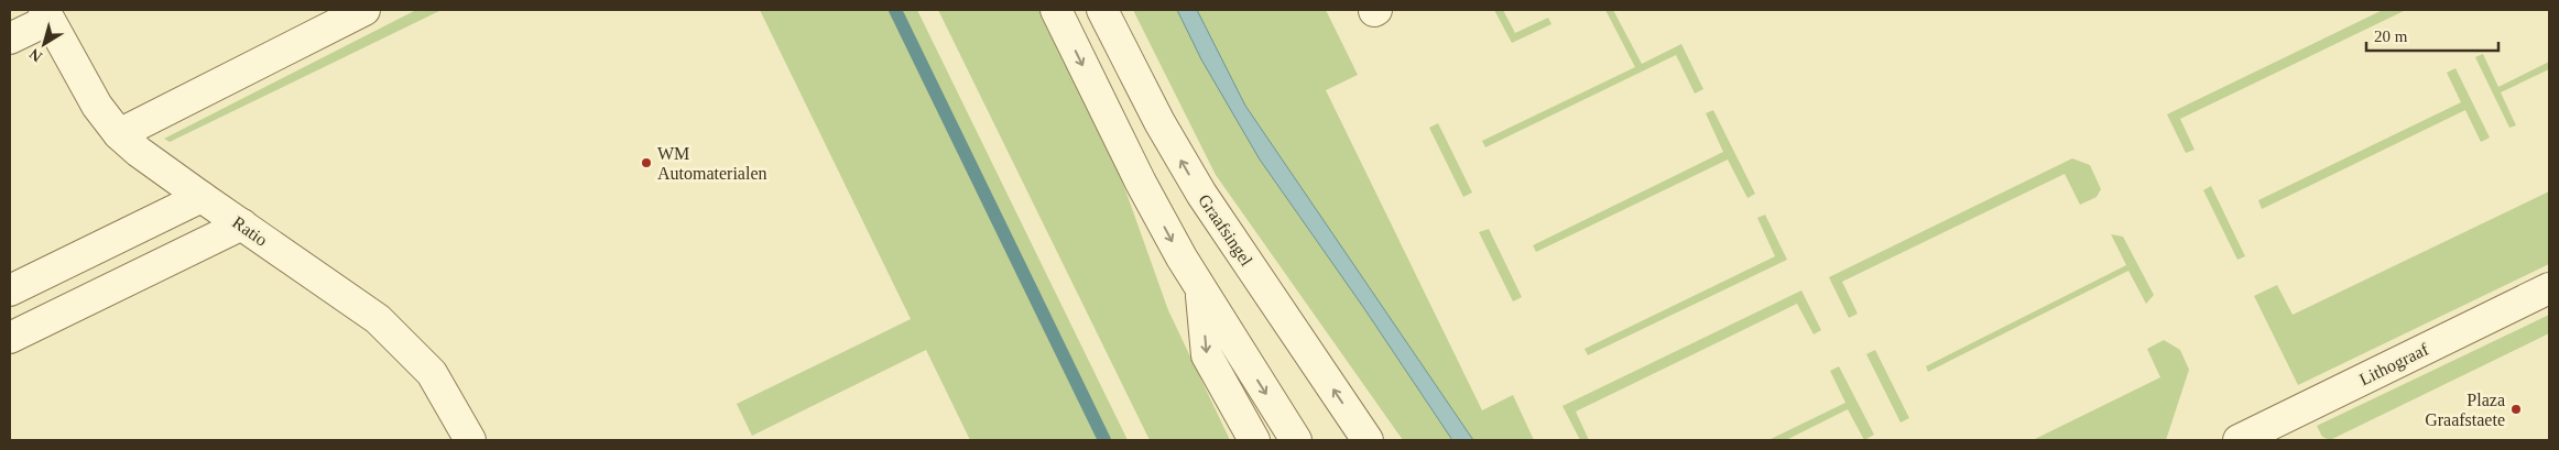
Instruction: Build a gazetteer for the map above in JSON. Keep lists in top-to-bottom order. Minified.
{"streets":{"street":["Graafsingel","Ratio","Lithograaf"]},"places":["WM Automaterialen","Plaza Graafstaete"],"scale_bar":"20 m","north":"bottom left"}
